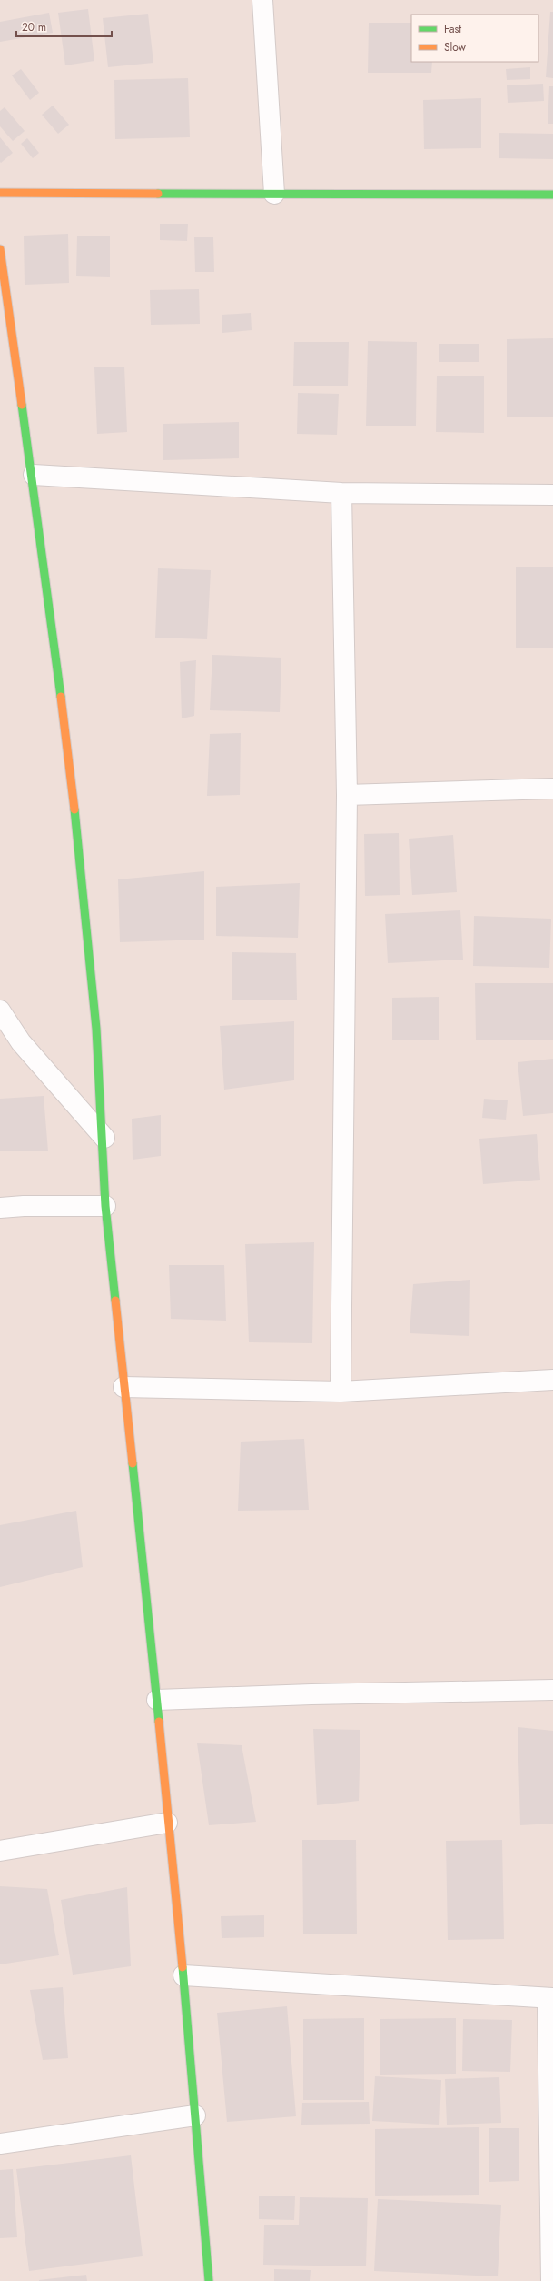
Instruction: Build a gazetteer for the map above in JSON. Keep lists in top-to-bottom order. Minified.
{"legend":["Fast","Slow"],"scale_bar":"20 m"}
